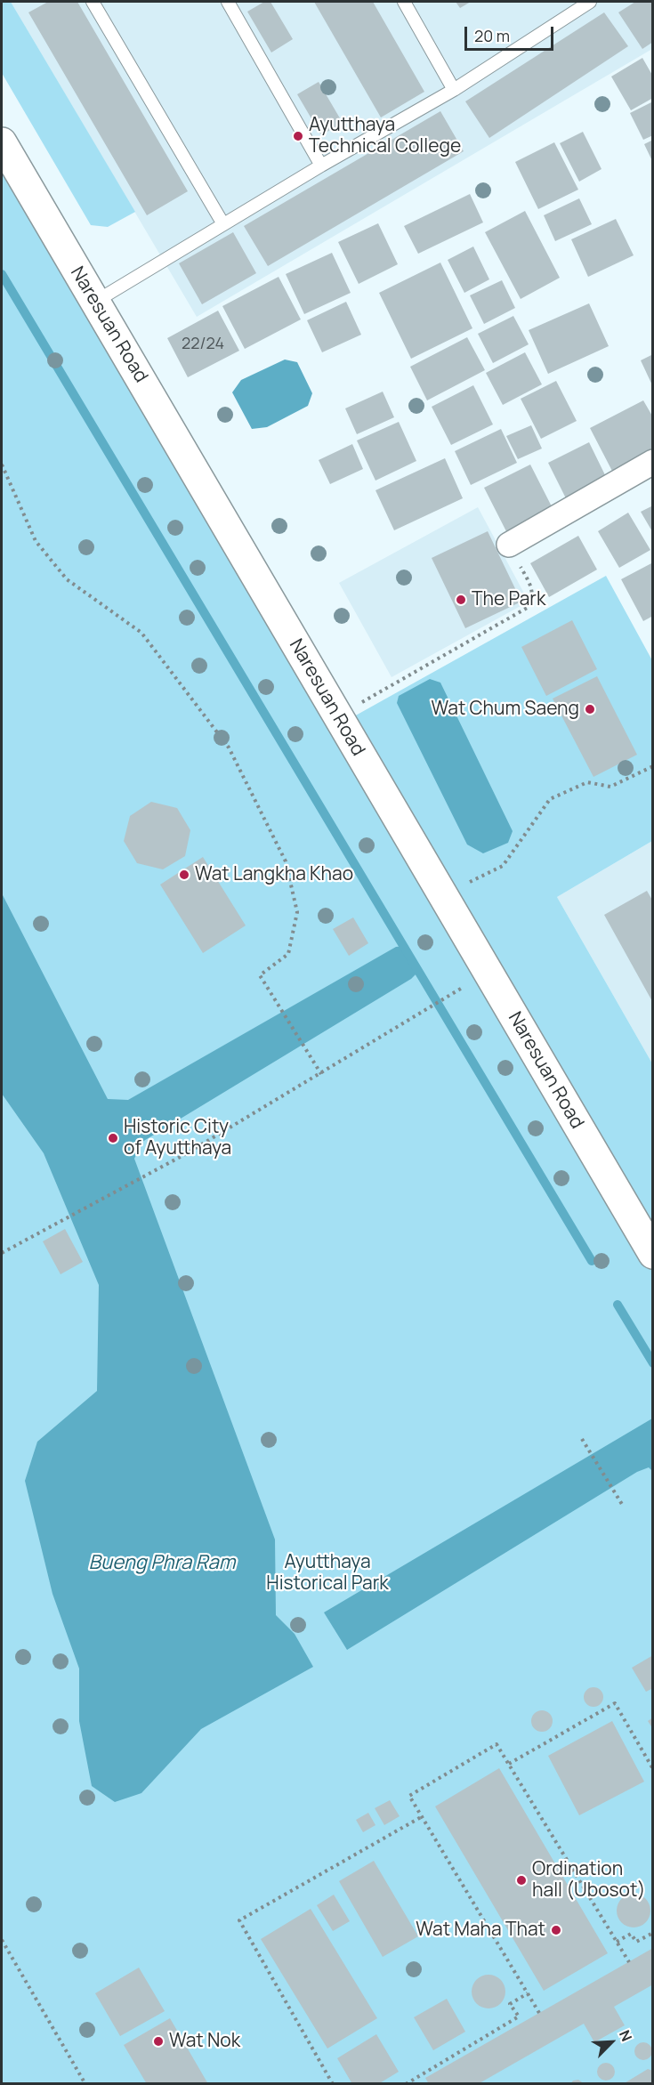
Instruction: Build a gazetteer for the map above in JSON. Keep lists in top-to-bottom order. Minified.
{"streets":{"street":["Naresuan Road"]},"water":["Bueng Phra Ram"],"parks":["Ayutthaya Historical Park"],"places":["Ayutthaya Technical College","The Park","Wat Chum Saeng","Wat Langkha Khao","Historic City of Ayutthaya","Ordination hall (Ubosot)","Wat Maha That","Wat Nok"],"house_numbers":["22/24"],"scale_bar":"20 m","north":"top right"}
